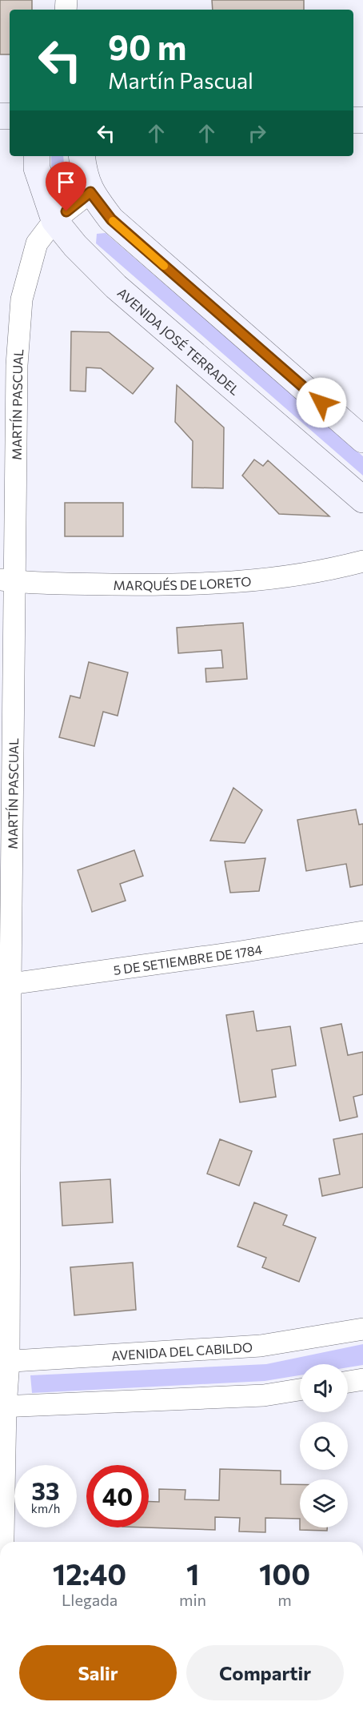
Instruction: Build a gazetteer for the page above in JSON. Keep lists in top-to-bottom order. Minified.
{"streets":{"street":["AVENIDA JOSÉ TERRADEL","MARTÍN PASCUAL","MARQUÉS DE LORETO","5 DE SETIEMBRE DE 1784","AVENIDA DEL CABILDO"]},"crossings":[["AVENIDA JOSÉ TERRADEL","MARTÍN PASCUAL"],["MARTÍN PASCUAL","MARQUÉS DE LORETO"],["MARTÍN PASCUAL","5 DE SETIEMBRE DE 1784"],["MARTÍN PASCUAL","AVENIDA DEL CABILDO"]],"page":{"turn":["90 m","Martín Pascual"],"speed":"33 km/h","limit":"40","eta":["12:40","Llegada","1","min","100","m"],"buttons":["Salir","Compartir"]}}
